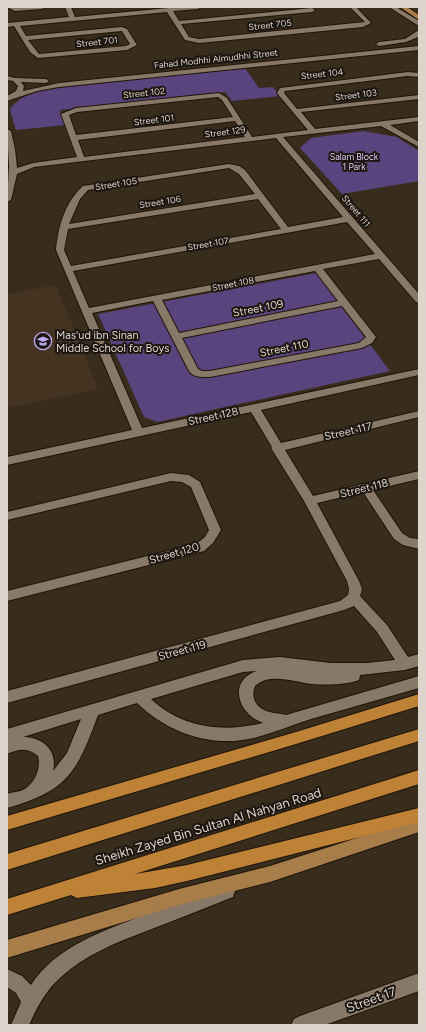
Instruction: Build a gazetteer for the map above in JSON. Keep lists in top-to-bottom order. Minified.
{"streets":{"highway":["Sheikh Zayed Bin Sultan Al Nahyan Road"],"street":["Street 705","Street 701","Fahad Modhhi Almudhhi Street","Street 104","Street 102","Street 103","Street 101","Street 129","Street 105","Street 106","Street 111","Street 107","Street 108","Street 109","Street 110","Street 128","Street 117","Street 118","Street 120","Street 119","Street 17"]},"crossings":[["Street 104","Street 103"],["Street 104","Street 129"],["Street 102","Street 101"],["Street 102","Street 129"],["Street 129","Street 111"],["Street 105","Street 106"],["Street 105","Street 107"],["Street 105","Street 108"],["Street 105","Street 128"],["Street 111","Street 107"],["Street 111","Street 108"],["Street 108","Street 110"],["Street 109","Street 110"]],"parks":["Salam Block 1 Park"],"places":{"school or university":["Mas'ud ibn Sinan Middle School for Boys"]}}
